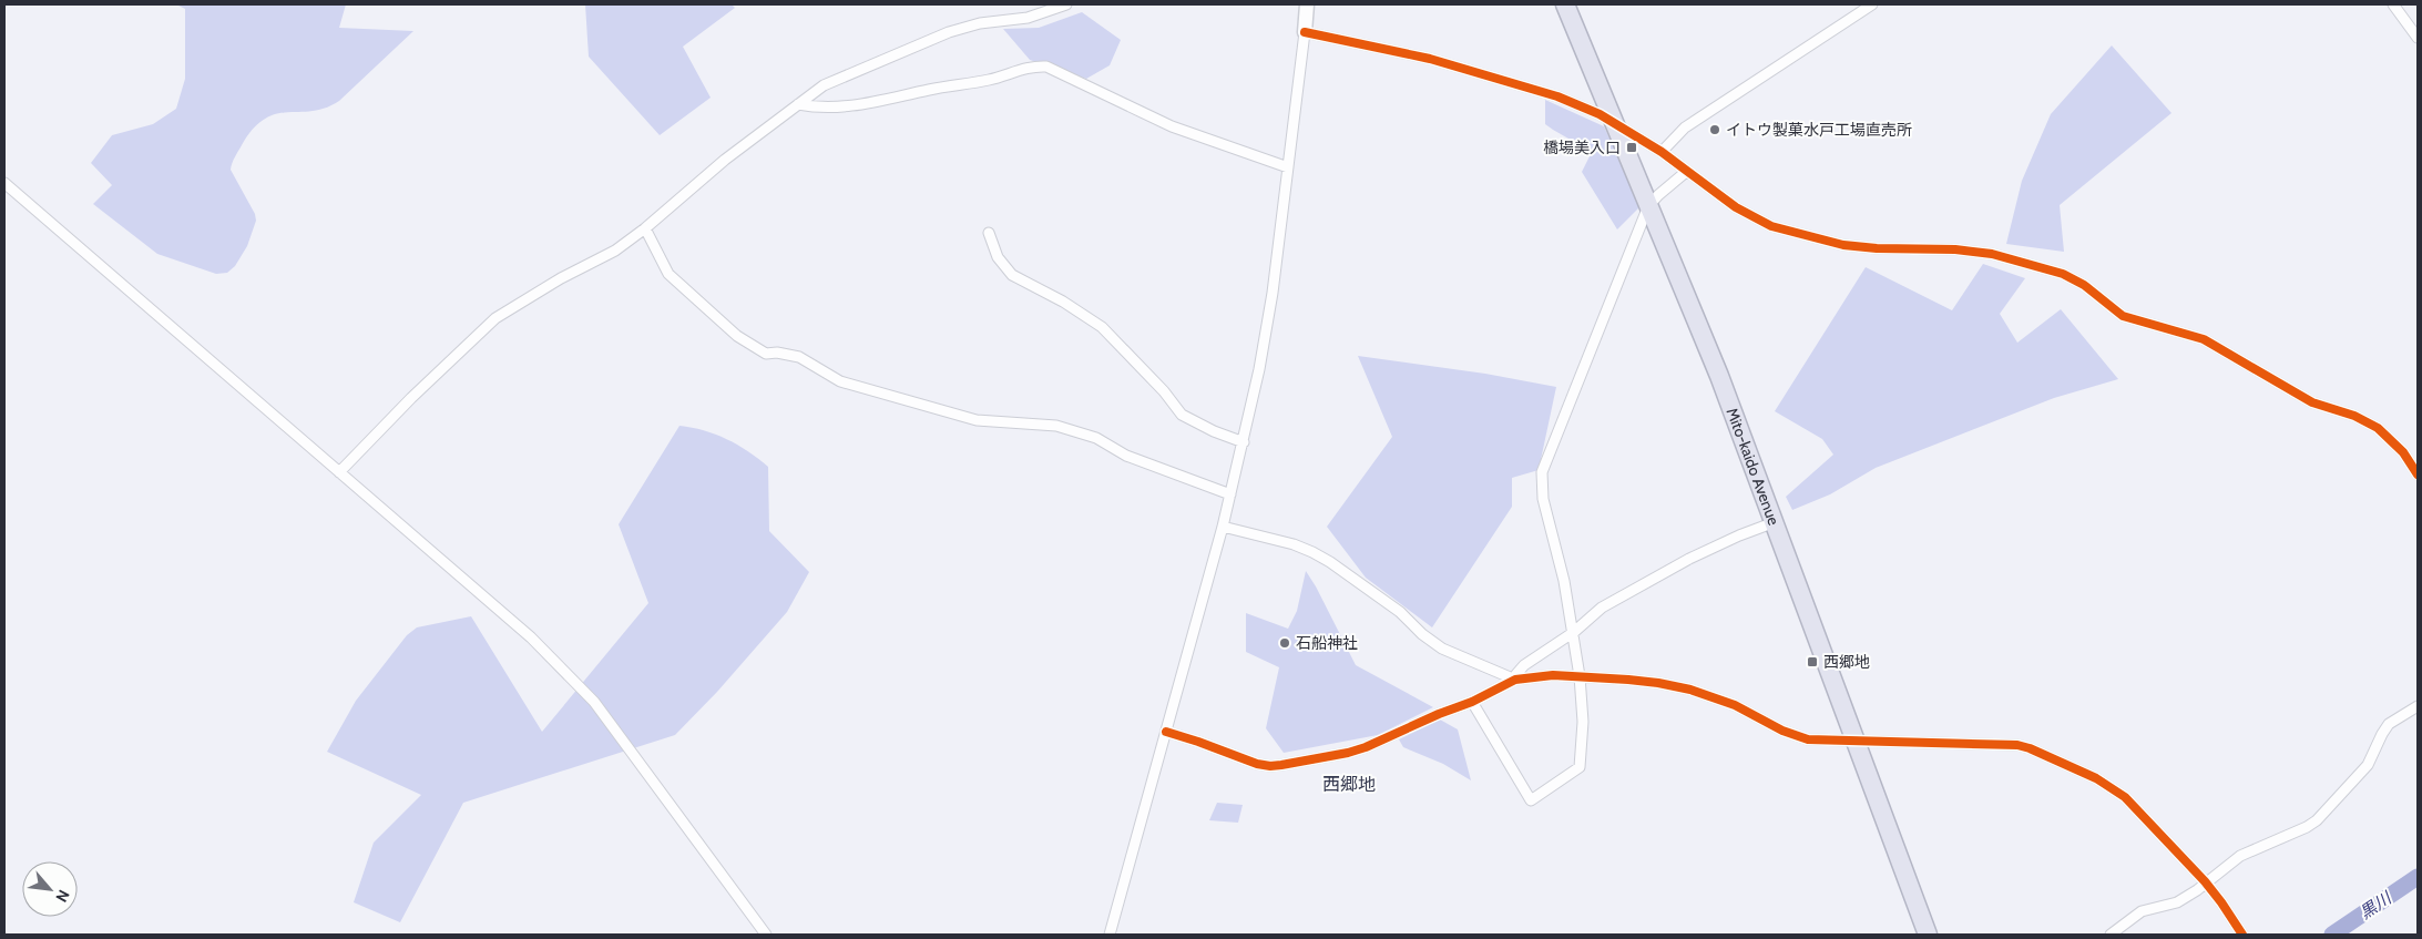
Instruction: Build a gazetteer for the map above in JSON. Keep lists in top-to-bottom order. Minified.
{"streets":{"highway":["Mito-kaido Avenue"]},"districts":["西郷地"],"water":["黒川"],"places":{"other":["イトウ製菓水戸工場直売所","石船神社"],"transit":["橋場美入口","西郷地"]},"north":"bottom right"}
